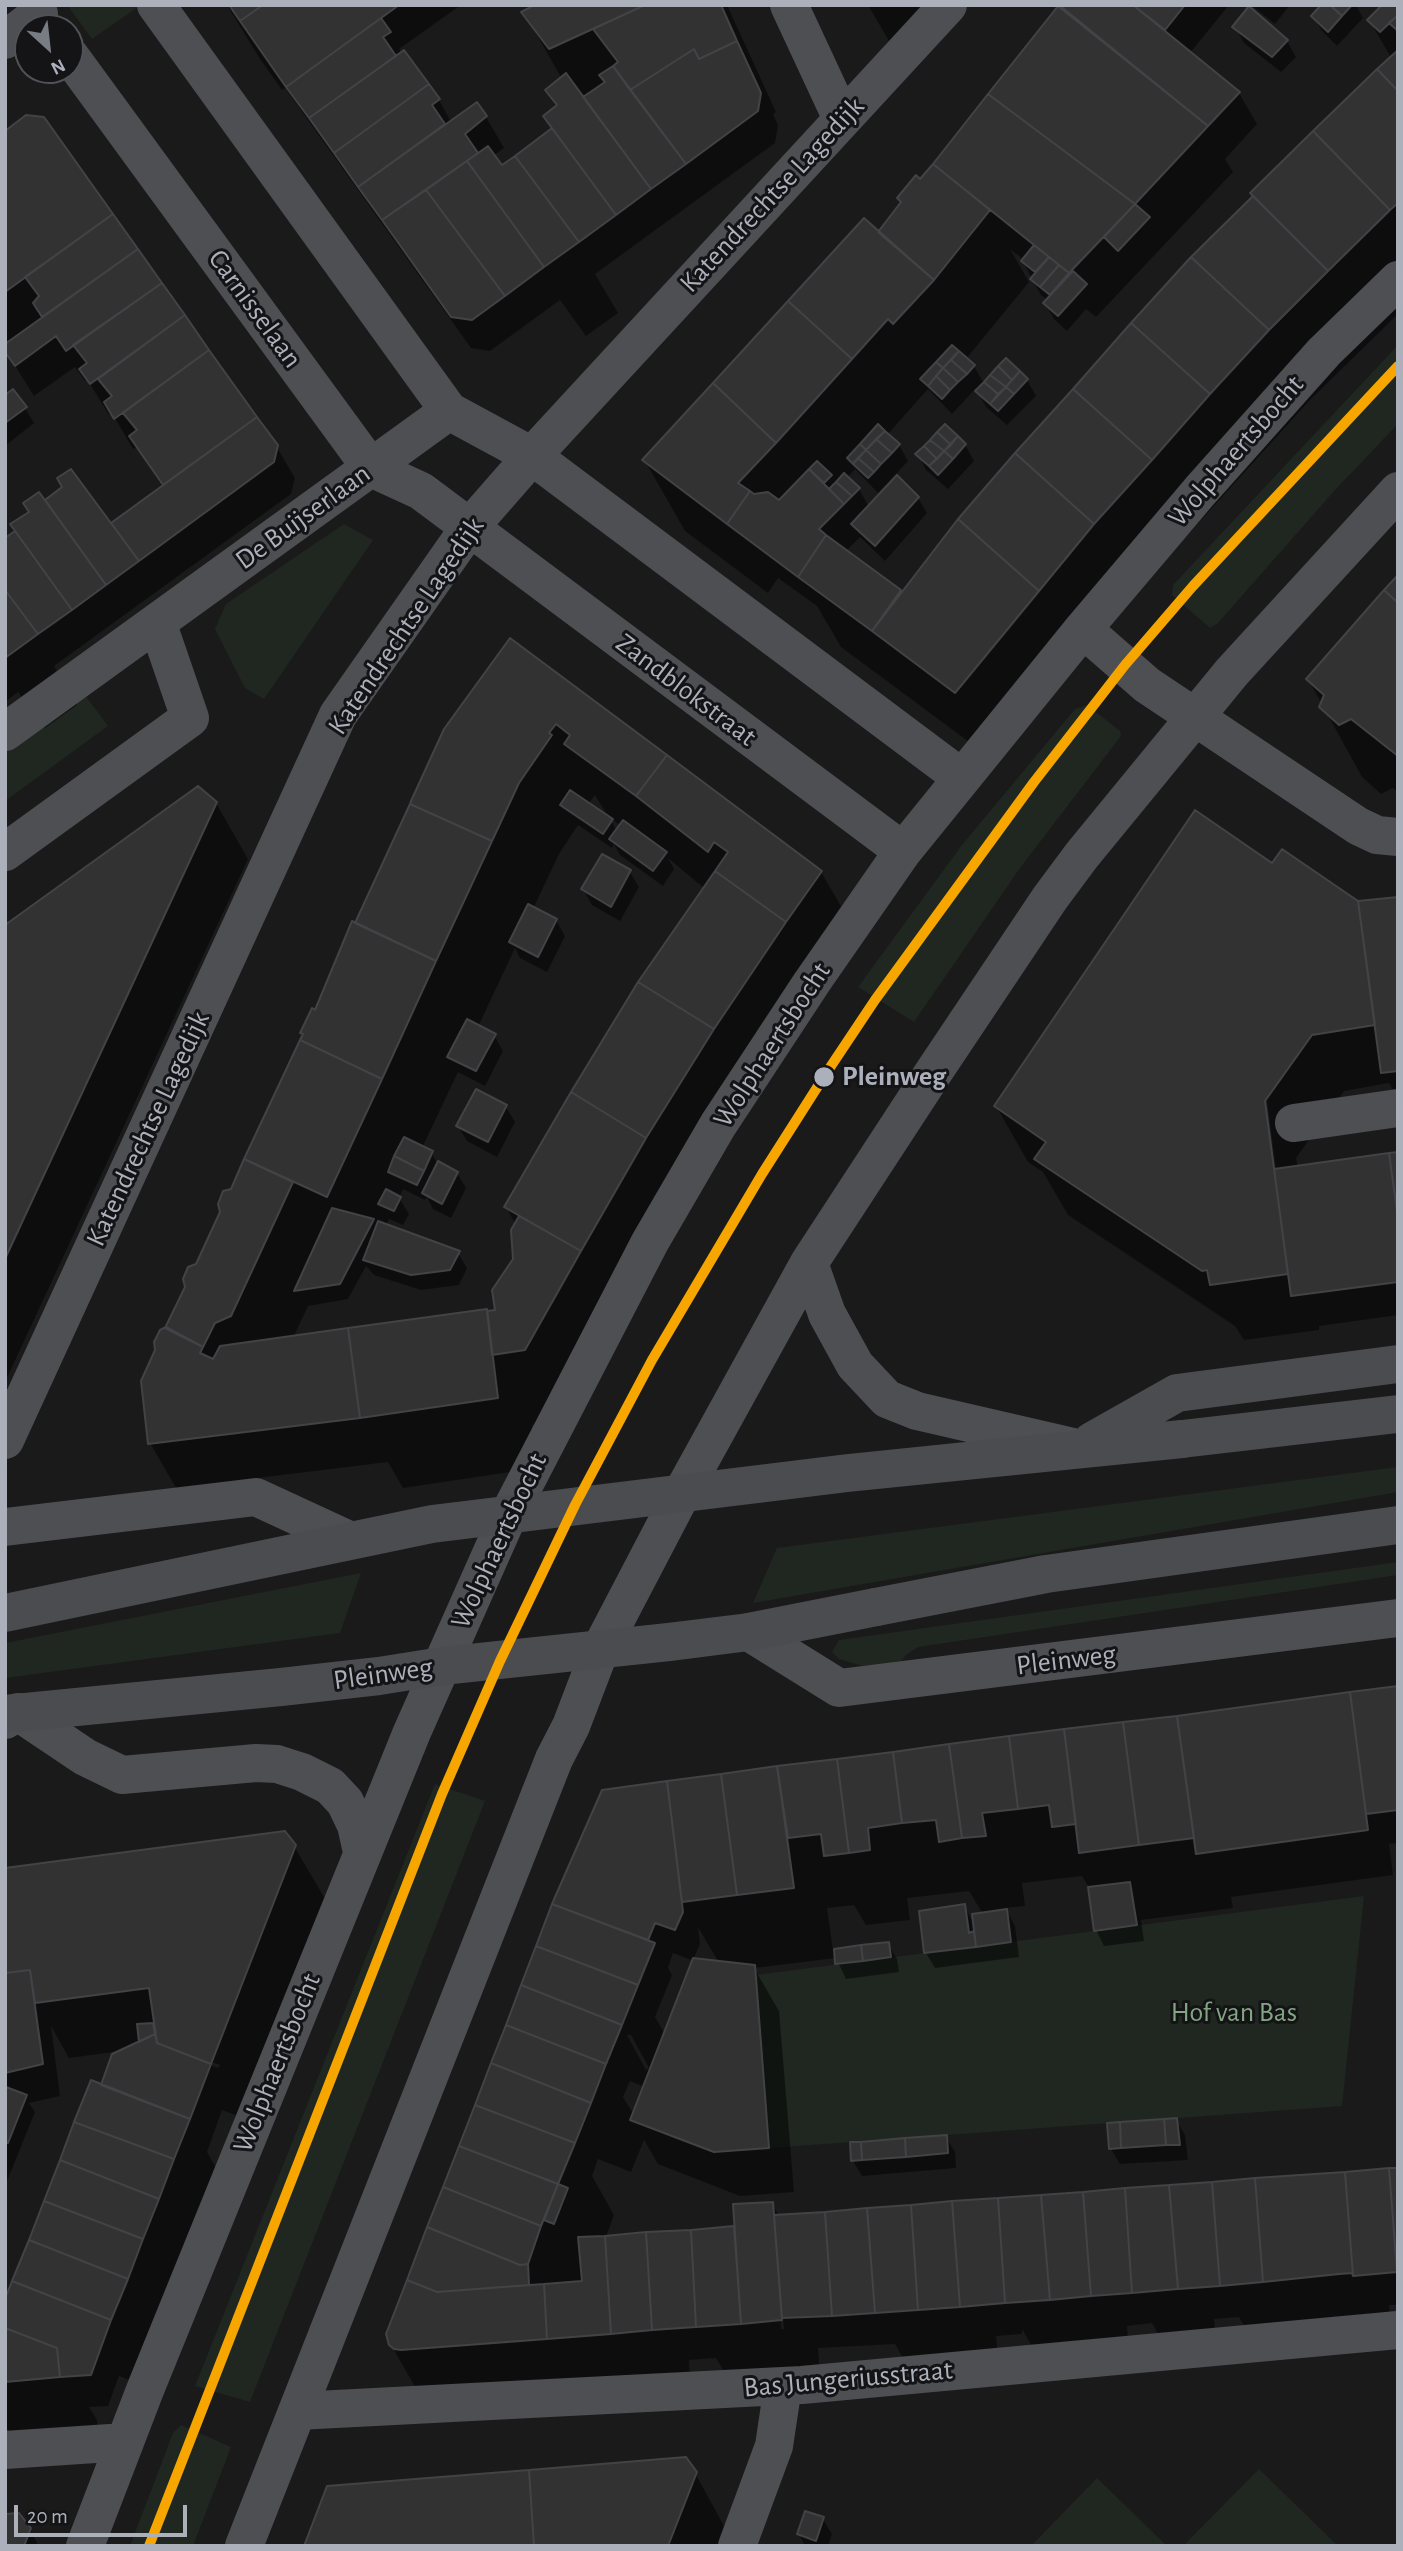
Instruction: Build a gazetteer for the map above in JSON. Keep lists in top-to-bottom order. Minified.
{"streets":{"main road":["Pleinweg"],"street":["Katendrechtse Lagedijk","Carnisselaan","Wolphaertsbocht","De Buijserlaan","Zandblokstraat","Bas Jungeriusstraat"]},"crossings":[["Katendrechtse Lagedijk","Carnisselaan"],["Katendrechtse Lagedijk","Zandblokstraat"],["Carnisselaan","De Buijserlaan"],["Carnisselaan","Zandblokstraat"],["Wolphaertsbocht","Zandblokstraat"],["Wolphaertsbocht","Pleinweg"]],"parks":["Hof van Bas"],"places":["Pleinweg"],"scale_bar":"20 m","north":"bottom right"}
